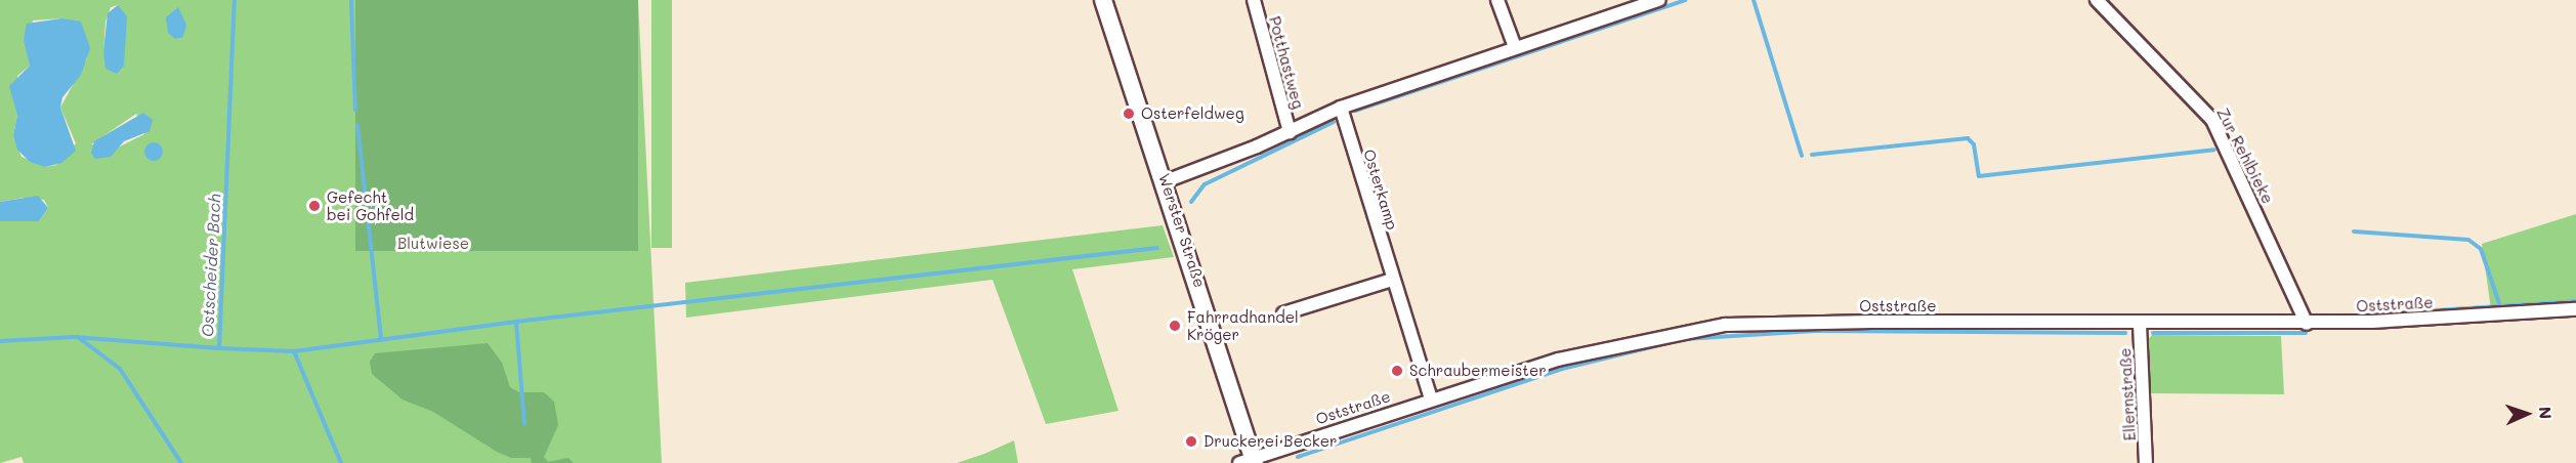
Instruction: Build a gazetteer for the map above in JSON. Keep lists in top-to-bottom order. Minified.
{"streets":{"main road":["Werster Straße"],"street":["Potthastweg","Zur Rehlbieke","Osterkamp","Oststraße","Ellernstraße"]},"crossings":[["Zur Rehlbieke","Oststraße"],["Osterkamp","Oststraße"],["Werster Straße","Oststraße"],["Oststraße","Ellernstraße"]],"water":["Ostscheider Bach"],"parks":["Blutwiese"],"places":["Osterfeldweg","Gefecht bei Gohfeld","Fahrradhandel Kröger","Schraubermeister","Druckerei Becker"],"north":"right"}
